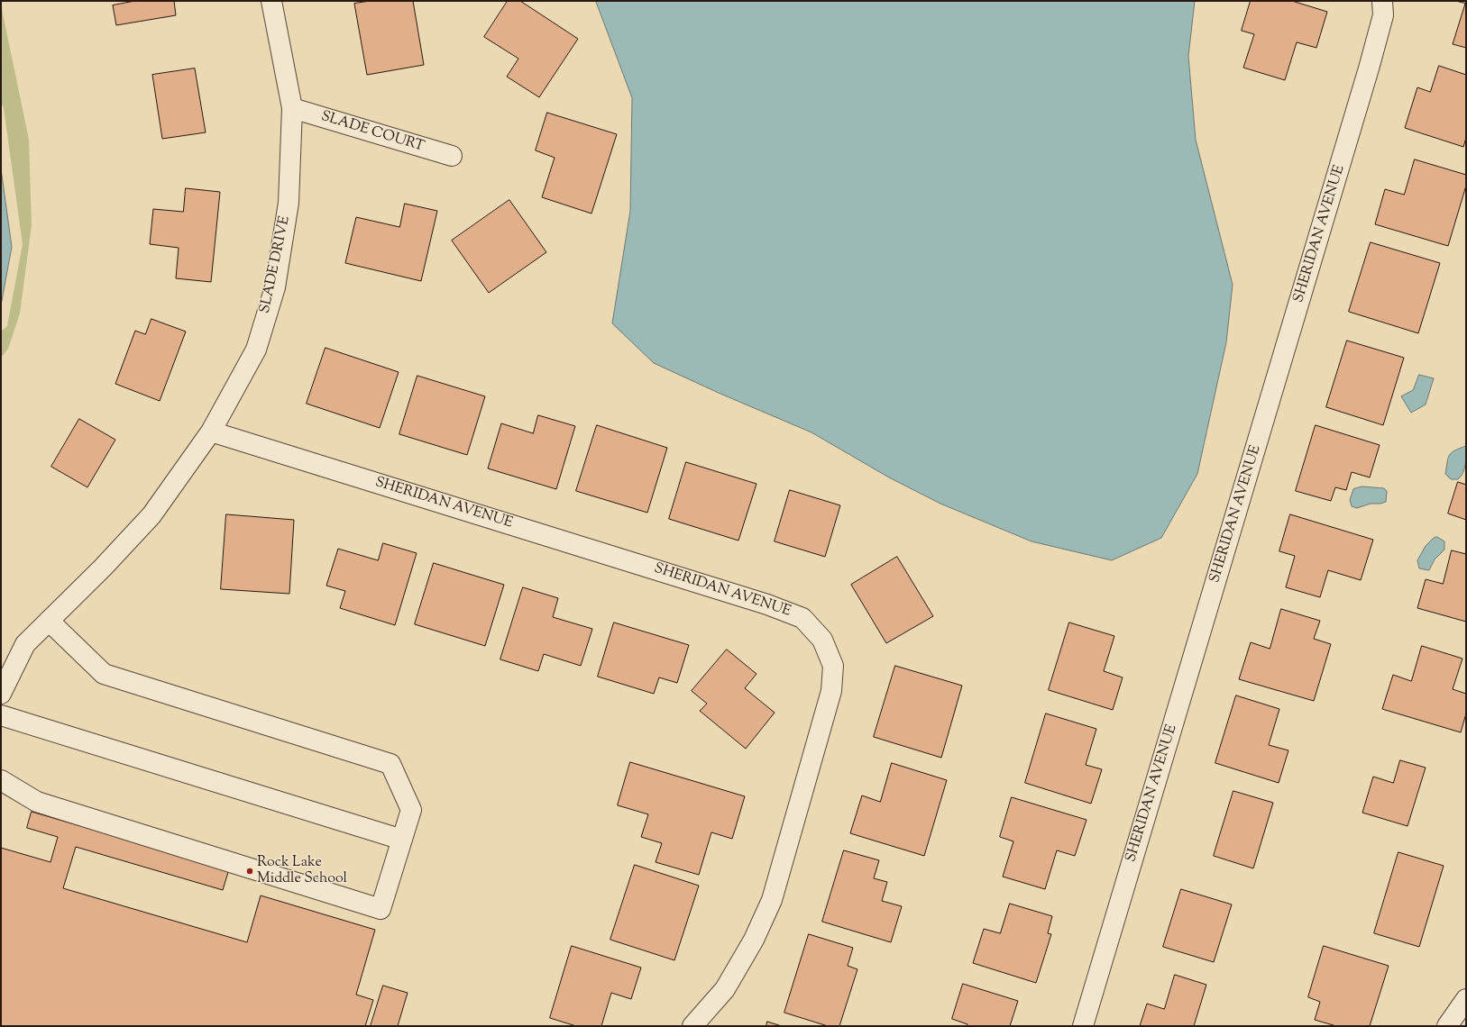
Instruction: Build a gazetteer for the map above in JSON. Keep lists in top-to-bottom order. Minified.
{"streets":{"street":["SLADE COURT","SHERIDAN AVENUE","SLADE DRIVE"]},"crossings":[["SLADE COURT","SLADE DRIVE"],["SHERIDAN AVENUE","SLADE DRIVE"]],"places":["Rock Lake Middle School"]}
